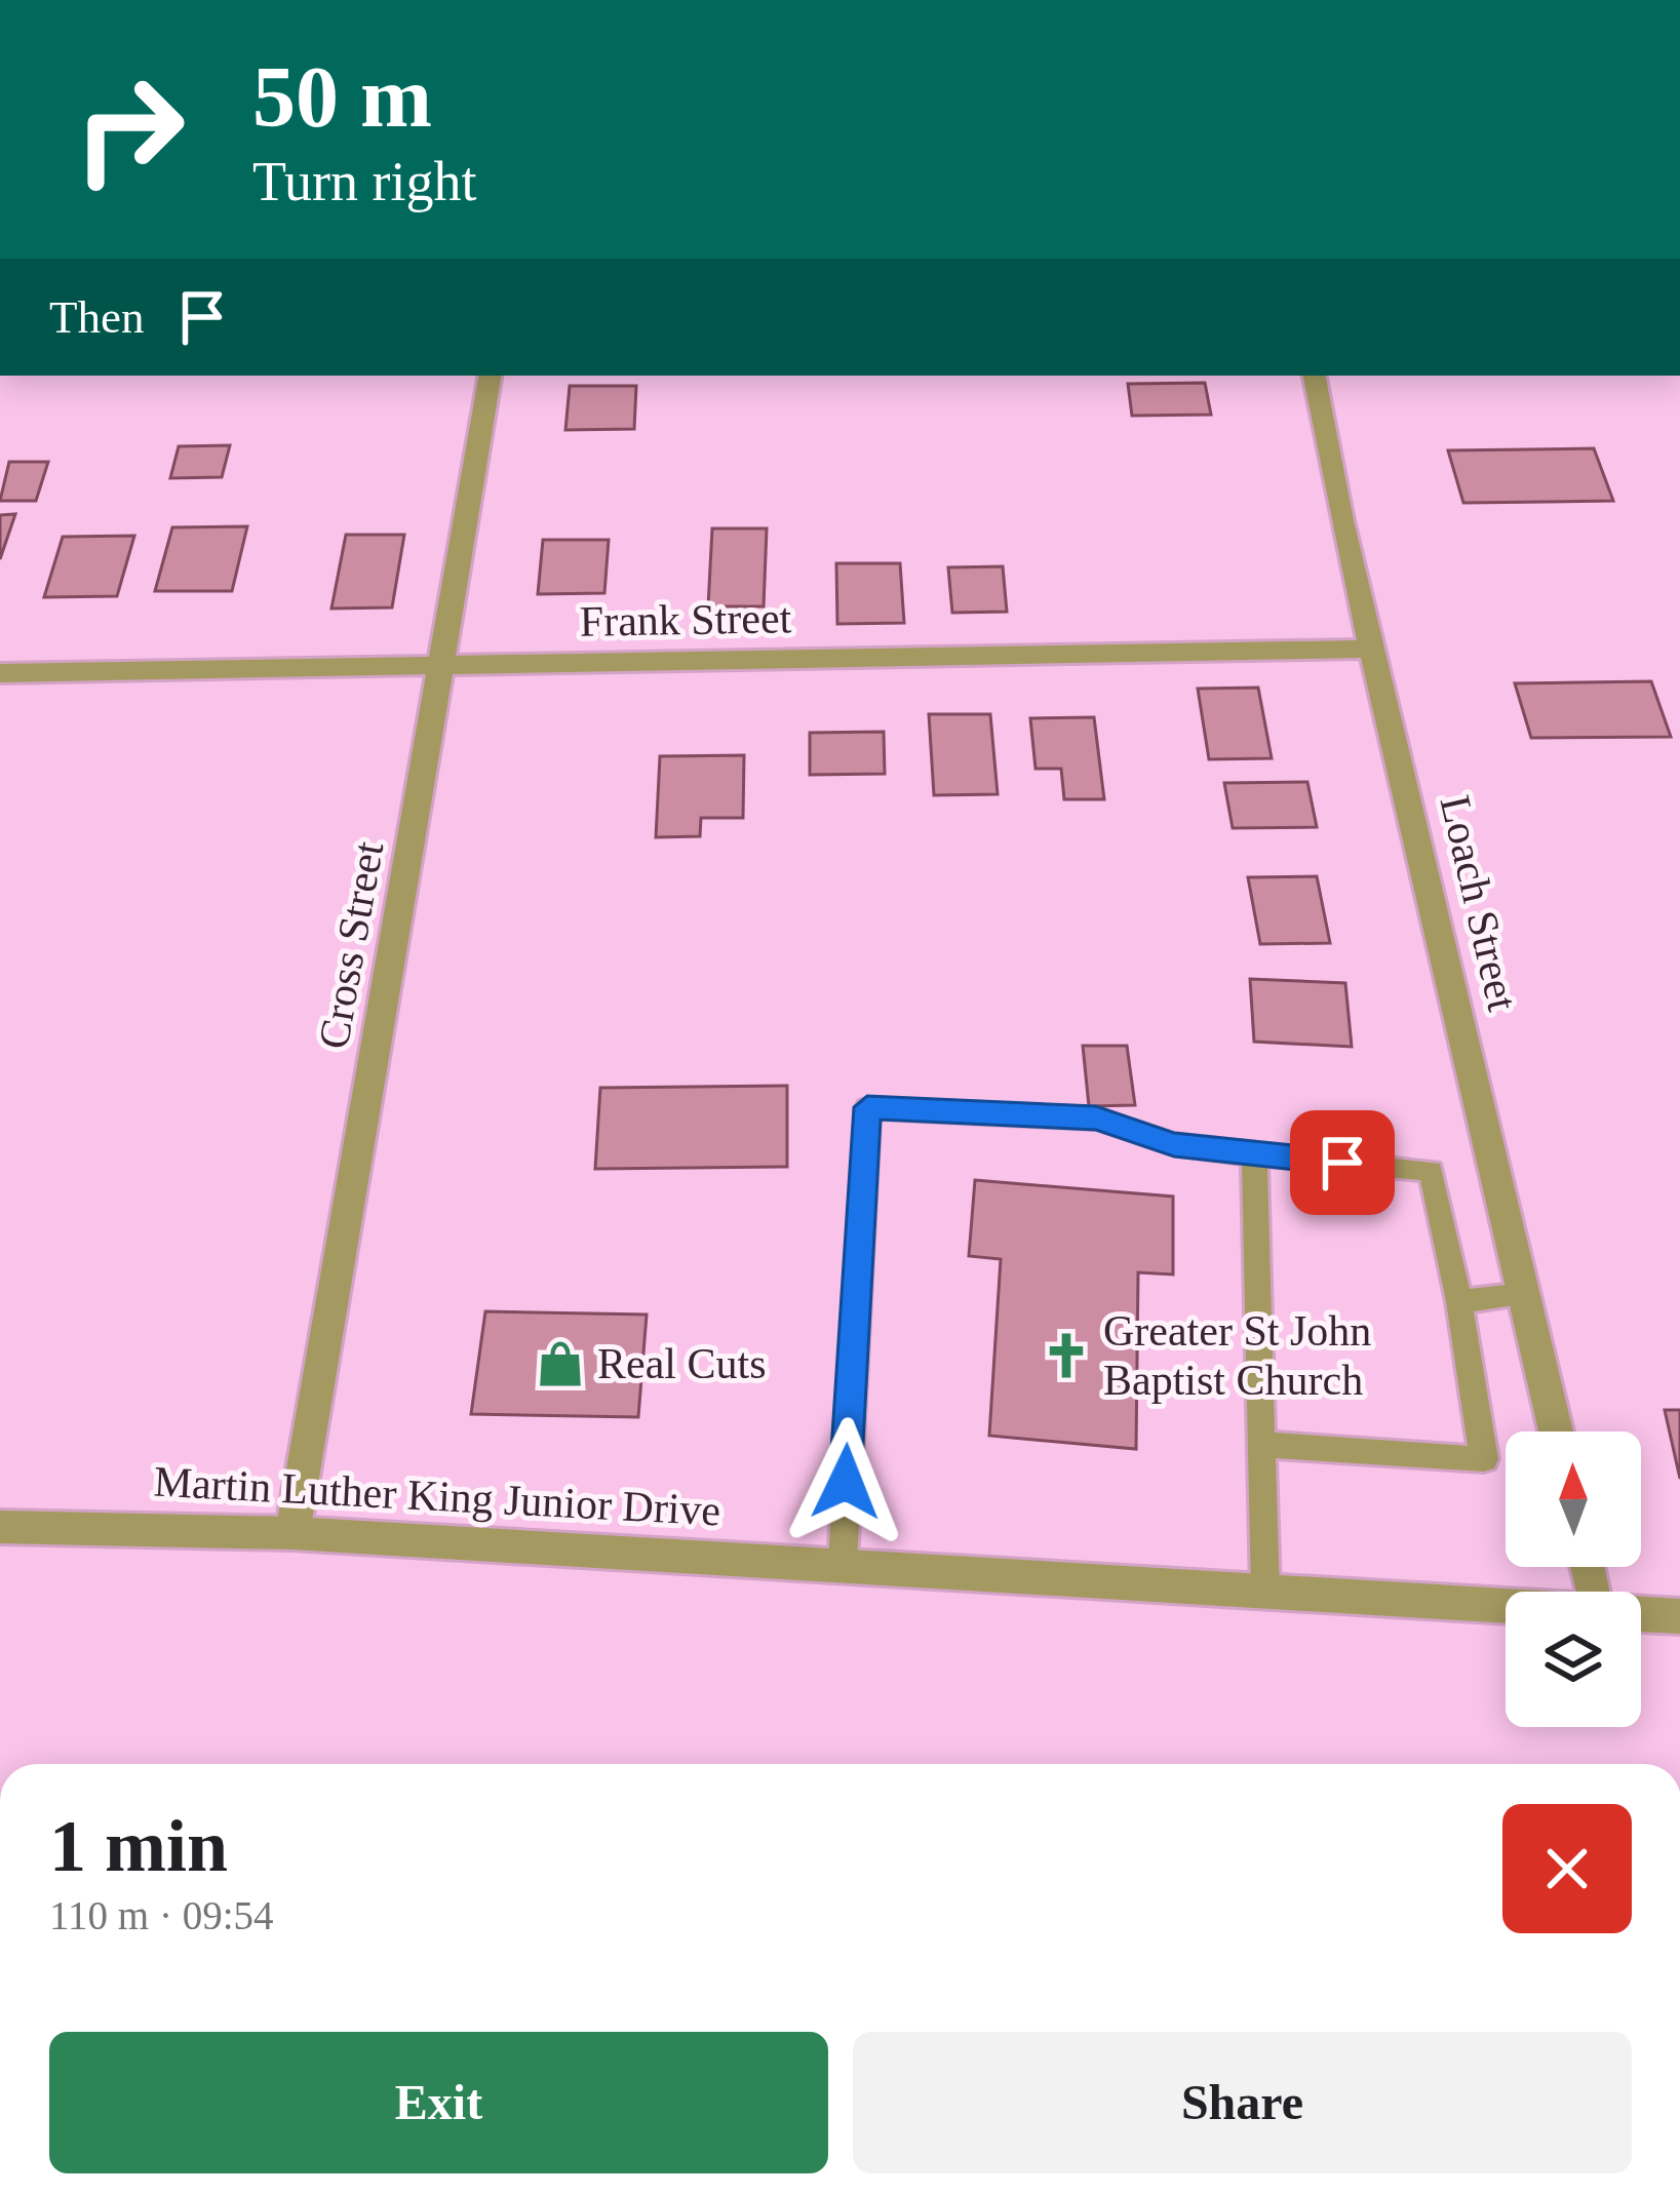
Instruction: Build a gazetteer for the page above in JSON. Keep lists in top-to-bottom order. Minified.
{"streets":{"street":["Frank Street","Loach Street","Cross Street","Martin Luther King Junior Drive"]},"crossings":[["Frank Street","Loach Street"],["Frank Street","Cross Street"],["Cross Street","Martin Luther King Junior Drive"]],"places":{"church":["Greater St John Baptist Church"],"shop":["Real Cuts"]},"north":"top","page":{"turn":["50 m","Turn right"],"then":"Then","heading":["1 min","110 m · 09:54"],"buttons":["Exit","Share"]}}
